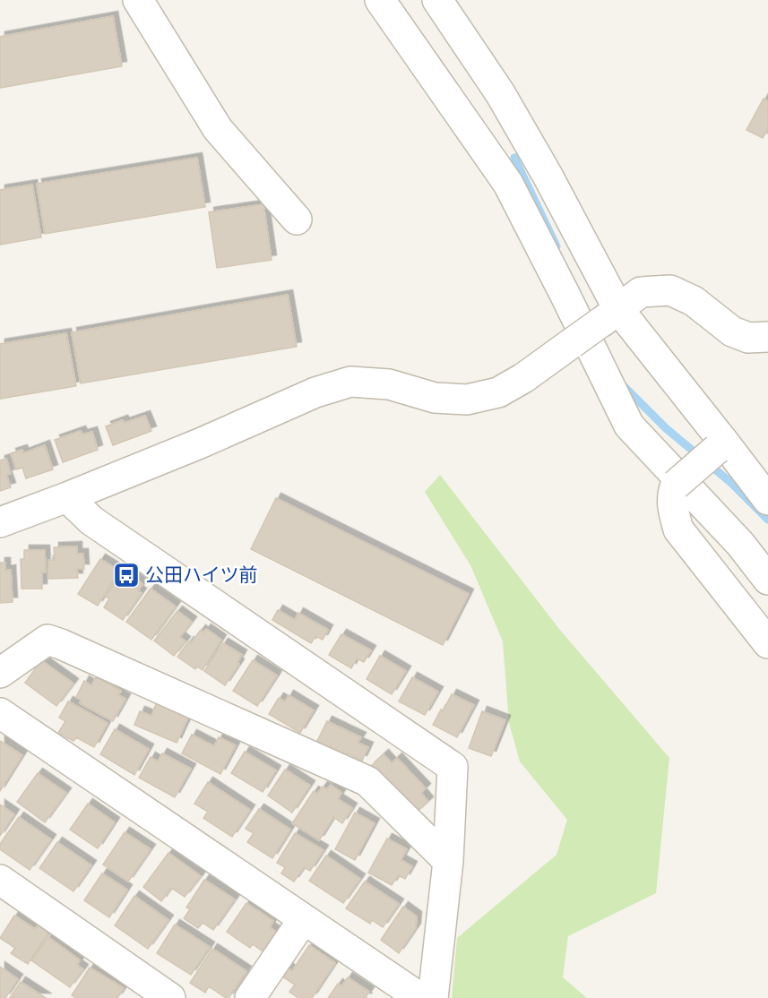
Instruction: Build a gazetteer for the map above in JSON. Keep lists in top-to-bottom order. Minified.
{"places":{"bus stop":["公田ハイツ前"]}}
